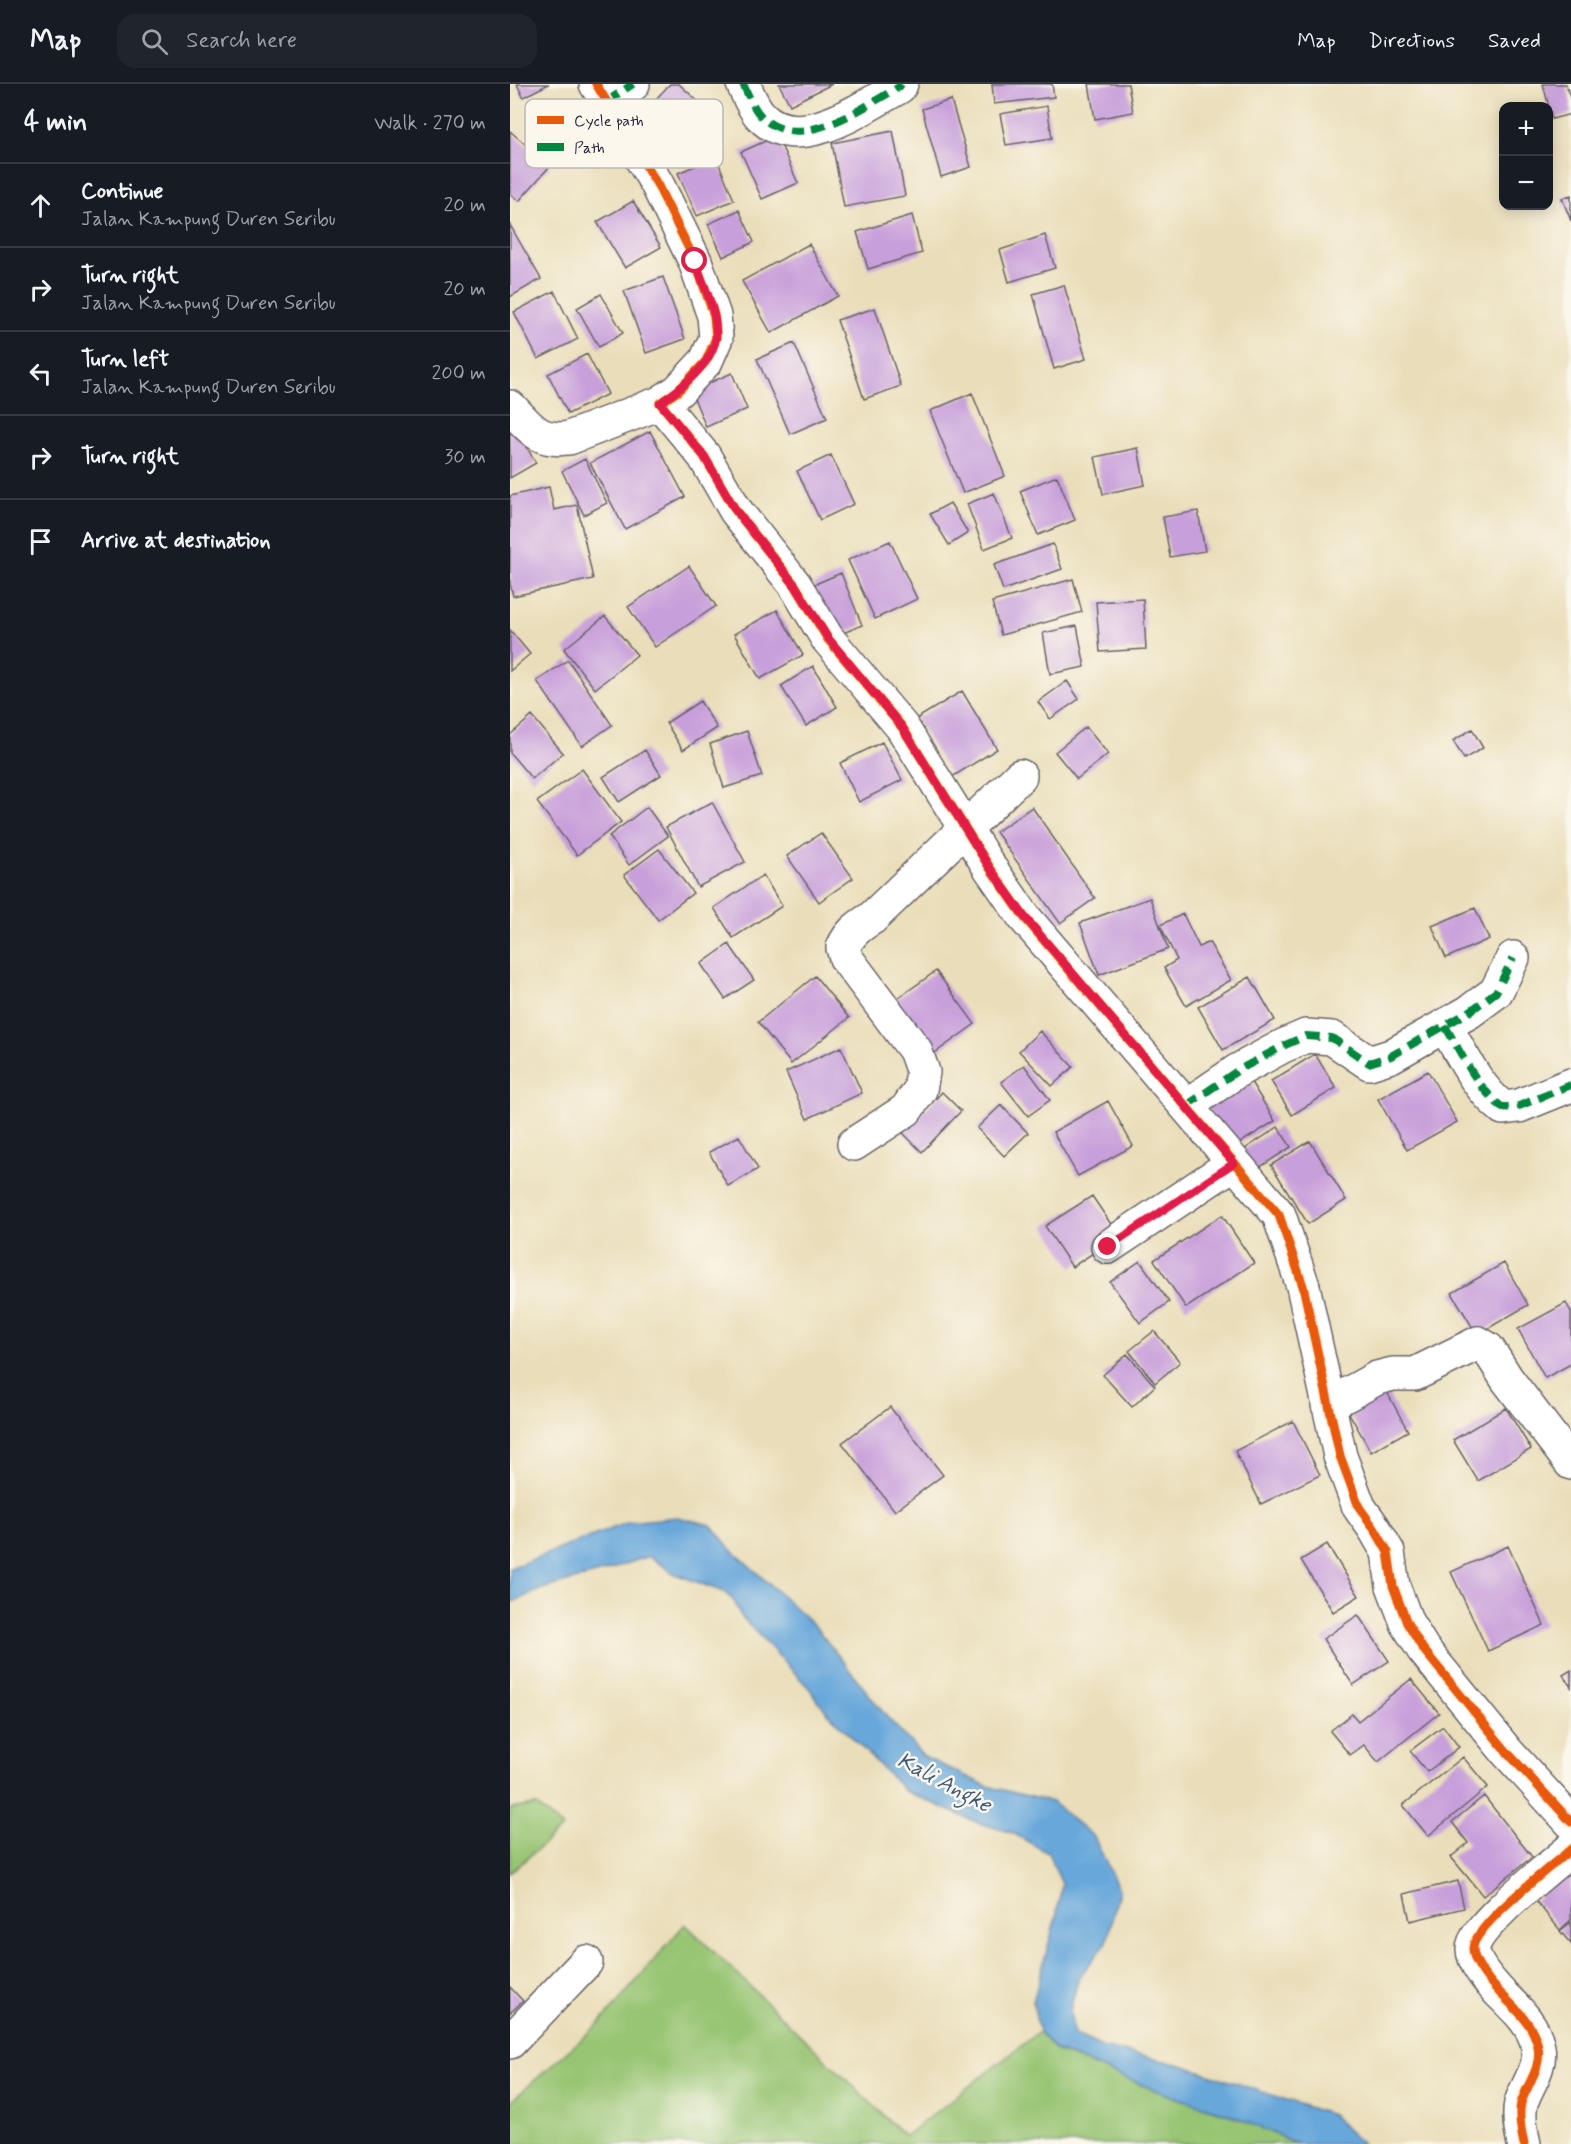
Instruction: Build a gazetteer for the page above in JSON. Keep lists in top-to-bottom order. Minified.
{"water":["Kali Angke"],"legend":["Cycle path","Path"],"page":{"header":"Map","search":"Search here","nav":["Map","Directions","Saved"],"heading":["4 min","Walk · 270 m"],"map_buttons":["+","−"],"list":[["Continue","Jalan Kampung Duren Seribu","20 m"],["Turn right","Jalan Kampung Duren Seribu","20 m"],["Turn left","Jalan Kampung Duren Seribu","200 m"],["Turn right","30 m"],"Arrive at destination"]}}
